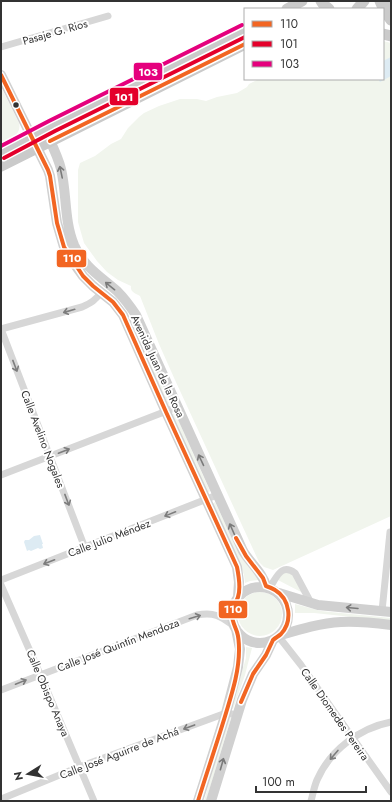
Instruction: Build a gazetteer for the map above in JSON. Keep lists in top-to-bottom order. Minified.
{"streets":{"main road":["Avenida Juan de la Rosa"],"street":["Pasaje G. Rios","Calle Avelino Nogales","Calle Julio Méndez","Calle José Quintín Mendoza","Calle Obispo Anaya","Calle Diomedes Pereira","Calle José Aguirre de Achá"]},"crossings":[["Avenida Juan de la Rosa","Calle Julio Méndez"],["Avenida Juan de la Rosa","Calle José Quintín Mendoza"],["Avenida Juan de la Rosa","Calle Diomedes Pereira"],["Calle Avelino Nogales","Calle Julio Méndez"],["Calle José Quintín Mendoza","Calle Obispo Anaya"],["Calle José Quintín Mendoza","Calle Diomedes Pereira"],["Calle Obispo Anaya","Calle José Aguirre de Achá"]],"one_way":["Calle Avelino Nogales","Calle Julio Méndez","Calle José Quintín Mendoza","Calle José Aguirre de Achá"],"lines":["transit line 103","transit line 101","transit line 110"],"legend":["110","101","103"],"scale_bar":"100 m","north":"left"}
